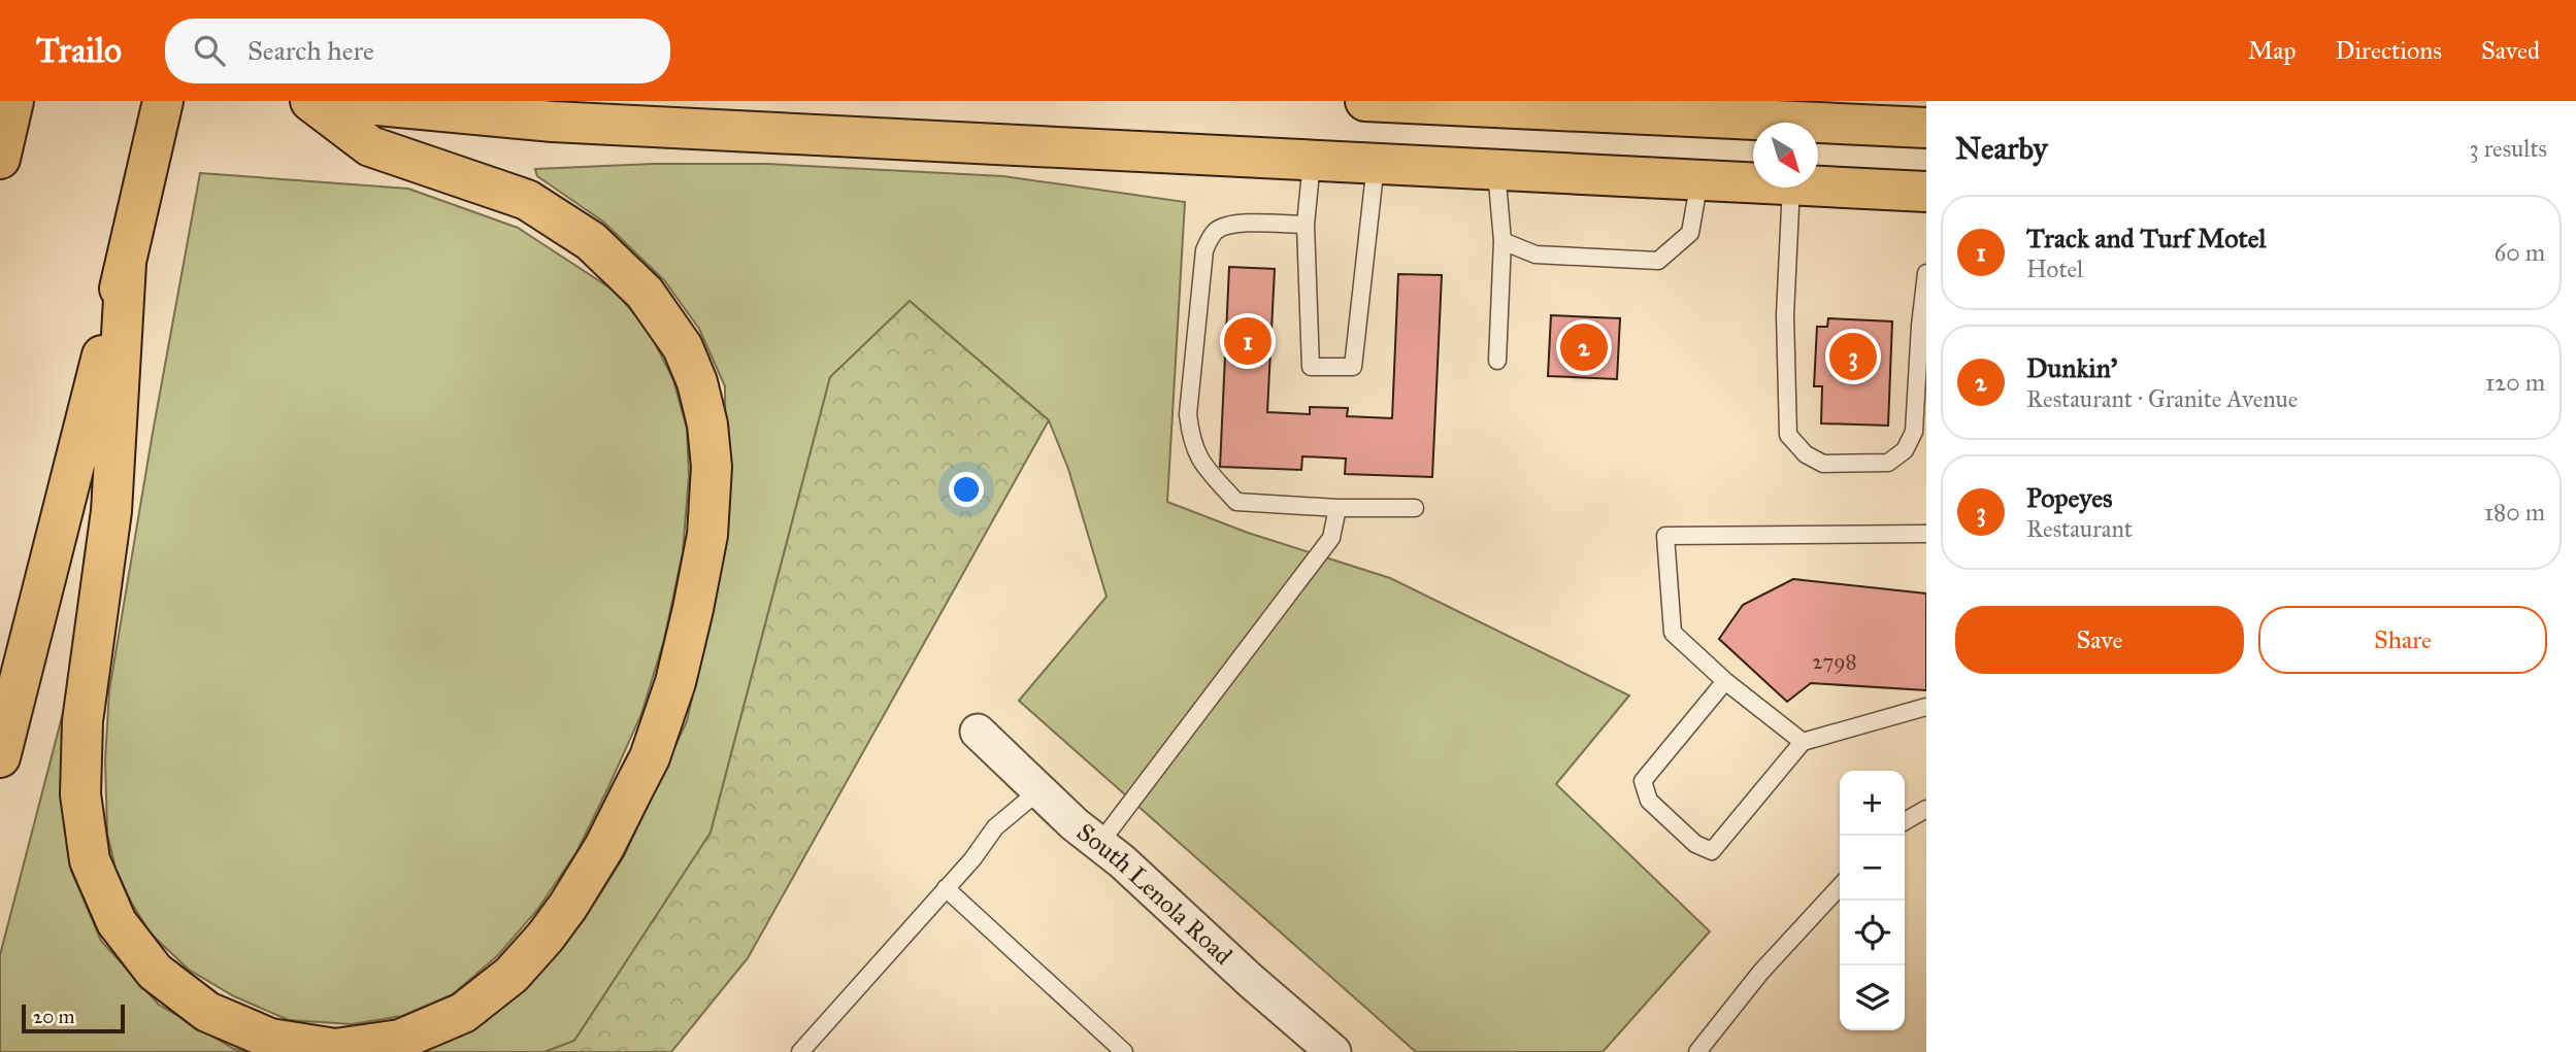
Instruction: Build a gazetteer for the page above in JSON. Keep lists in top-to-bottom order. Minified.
{"streets":{"street":["South Lenola Road"]},"house_numbers":["2798"],"scale_bar":"20 m","north":"bottom right","page":{"header":"Trailo","search":"Search here","nav":["Map","Directions","Saved"],"heading":["Nearby","3 results"],"list":[{"mark":"1","name":"Track and Turf Motel","note":"Hotel","value":"60 m"},{"mark":"2","name":"Dunkin'","note":"Restaurant · Granite Avenue","value":"120 m"},{"mark":"3","name":"Popeyes","note":"Restaurant","value":"180 m"}],"pins":["1","2","3"],"buttons":["Save","Share"],"map_buttons":["+","−"],"scale":"20 m"}}
